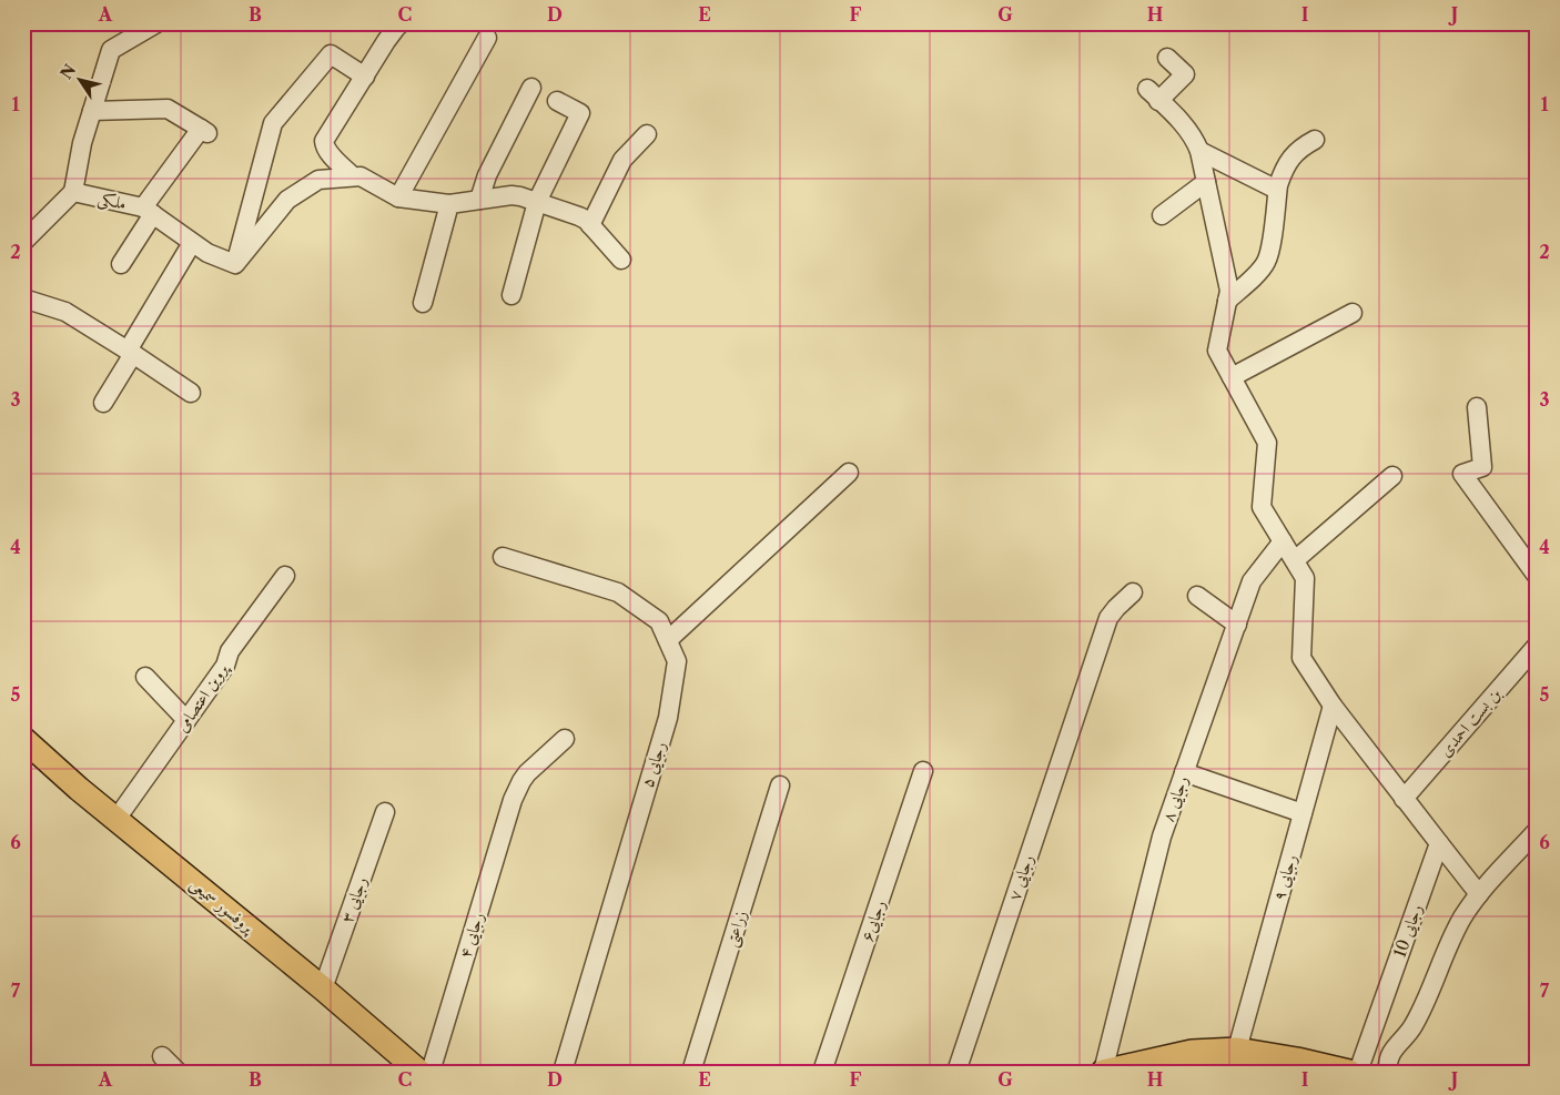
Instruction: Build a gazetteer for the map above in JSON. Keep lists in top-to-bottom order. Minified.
{"streets":{"main road":["پروفسور سمیعی"],"street":["ملکی","پروین اعتصامی","بن بست احمدی","رجایی ۵","رجایی ۸","رجایی ۷","رجایی ۹","رجایی ۳","رجایی۶","زراعتی","رجایی 10","رجایی ۴"]},"crossings":[["پروین اعتصامی","پروفسور سمیعی"],["رجایی ۳","پروفسور سمیعی"]],"north":"top left","grid":{"columns":["A","B","C","D","E","F","G","H","I","J"],"rows":["1","2","3","4","5","6","7"]}}
